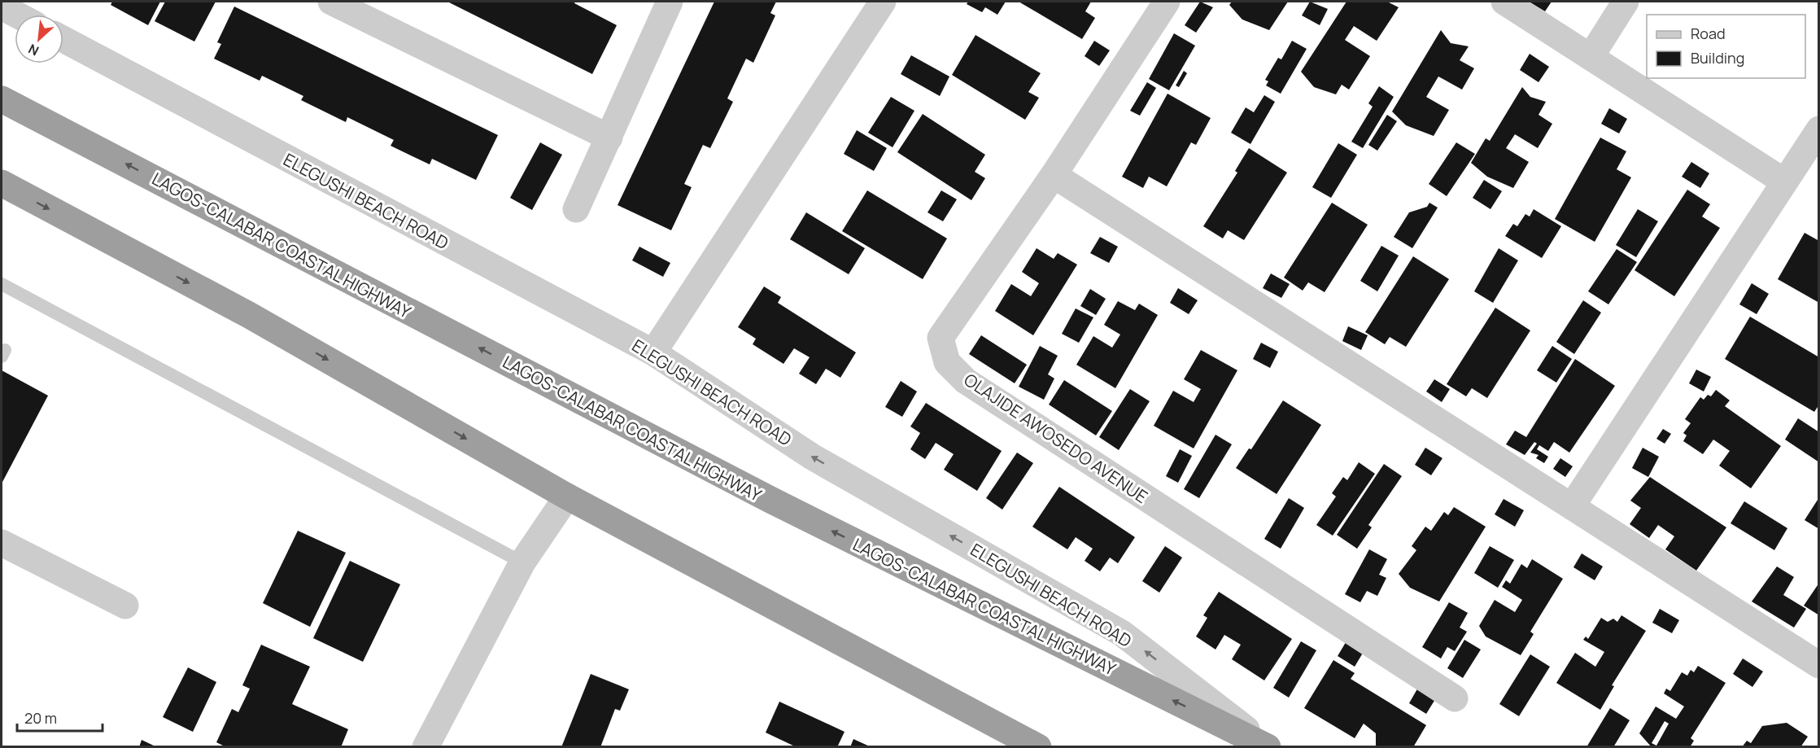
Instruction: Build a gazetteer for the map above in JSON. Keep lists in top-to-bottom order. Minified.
{"streets":{"highway":["LAGOS-CALABAR COASTAL HIGHWAY"],"street":["ELEGUSHI BEACH ROAD","OLAJIDE AWOSEDO AVENUE"]},"crossings":[["ELEGUSHI BEACH ROAD","LAGOS-CALABAR COASTAL HIGHWAY"]],"one_way":["ELEGUSHI BEACH ROAD"],"legend":["Road","Building"],"scale_bar":"20 m","north":"bottom left"}
